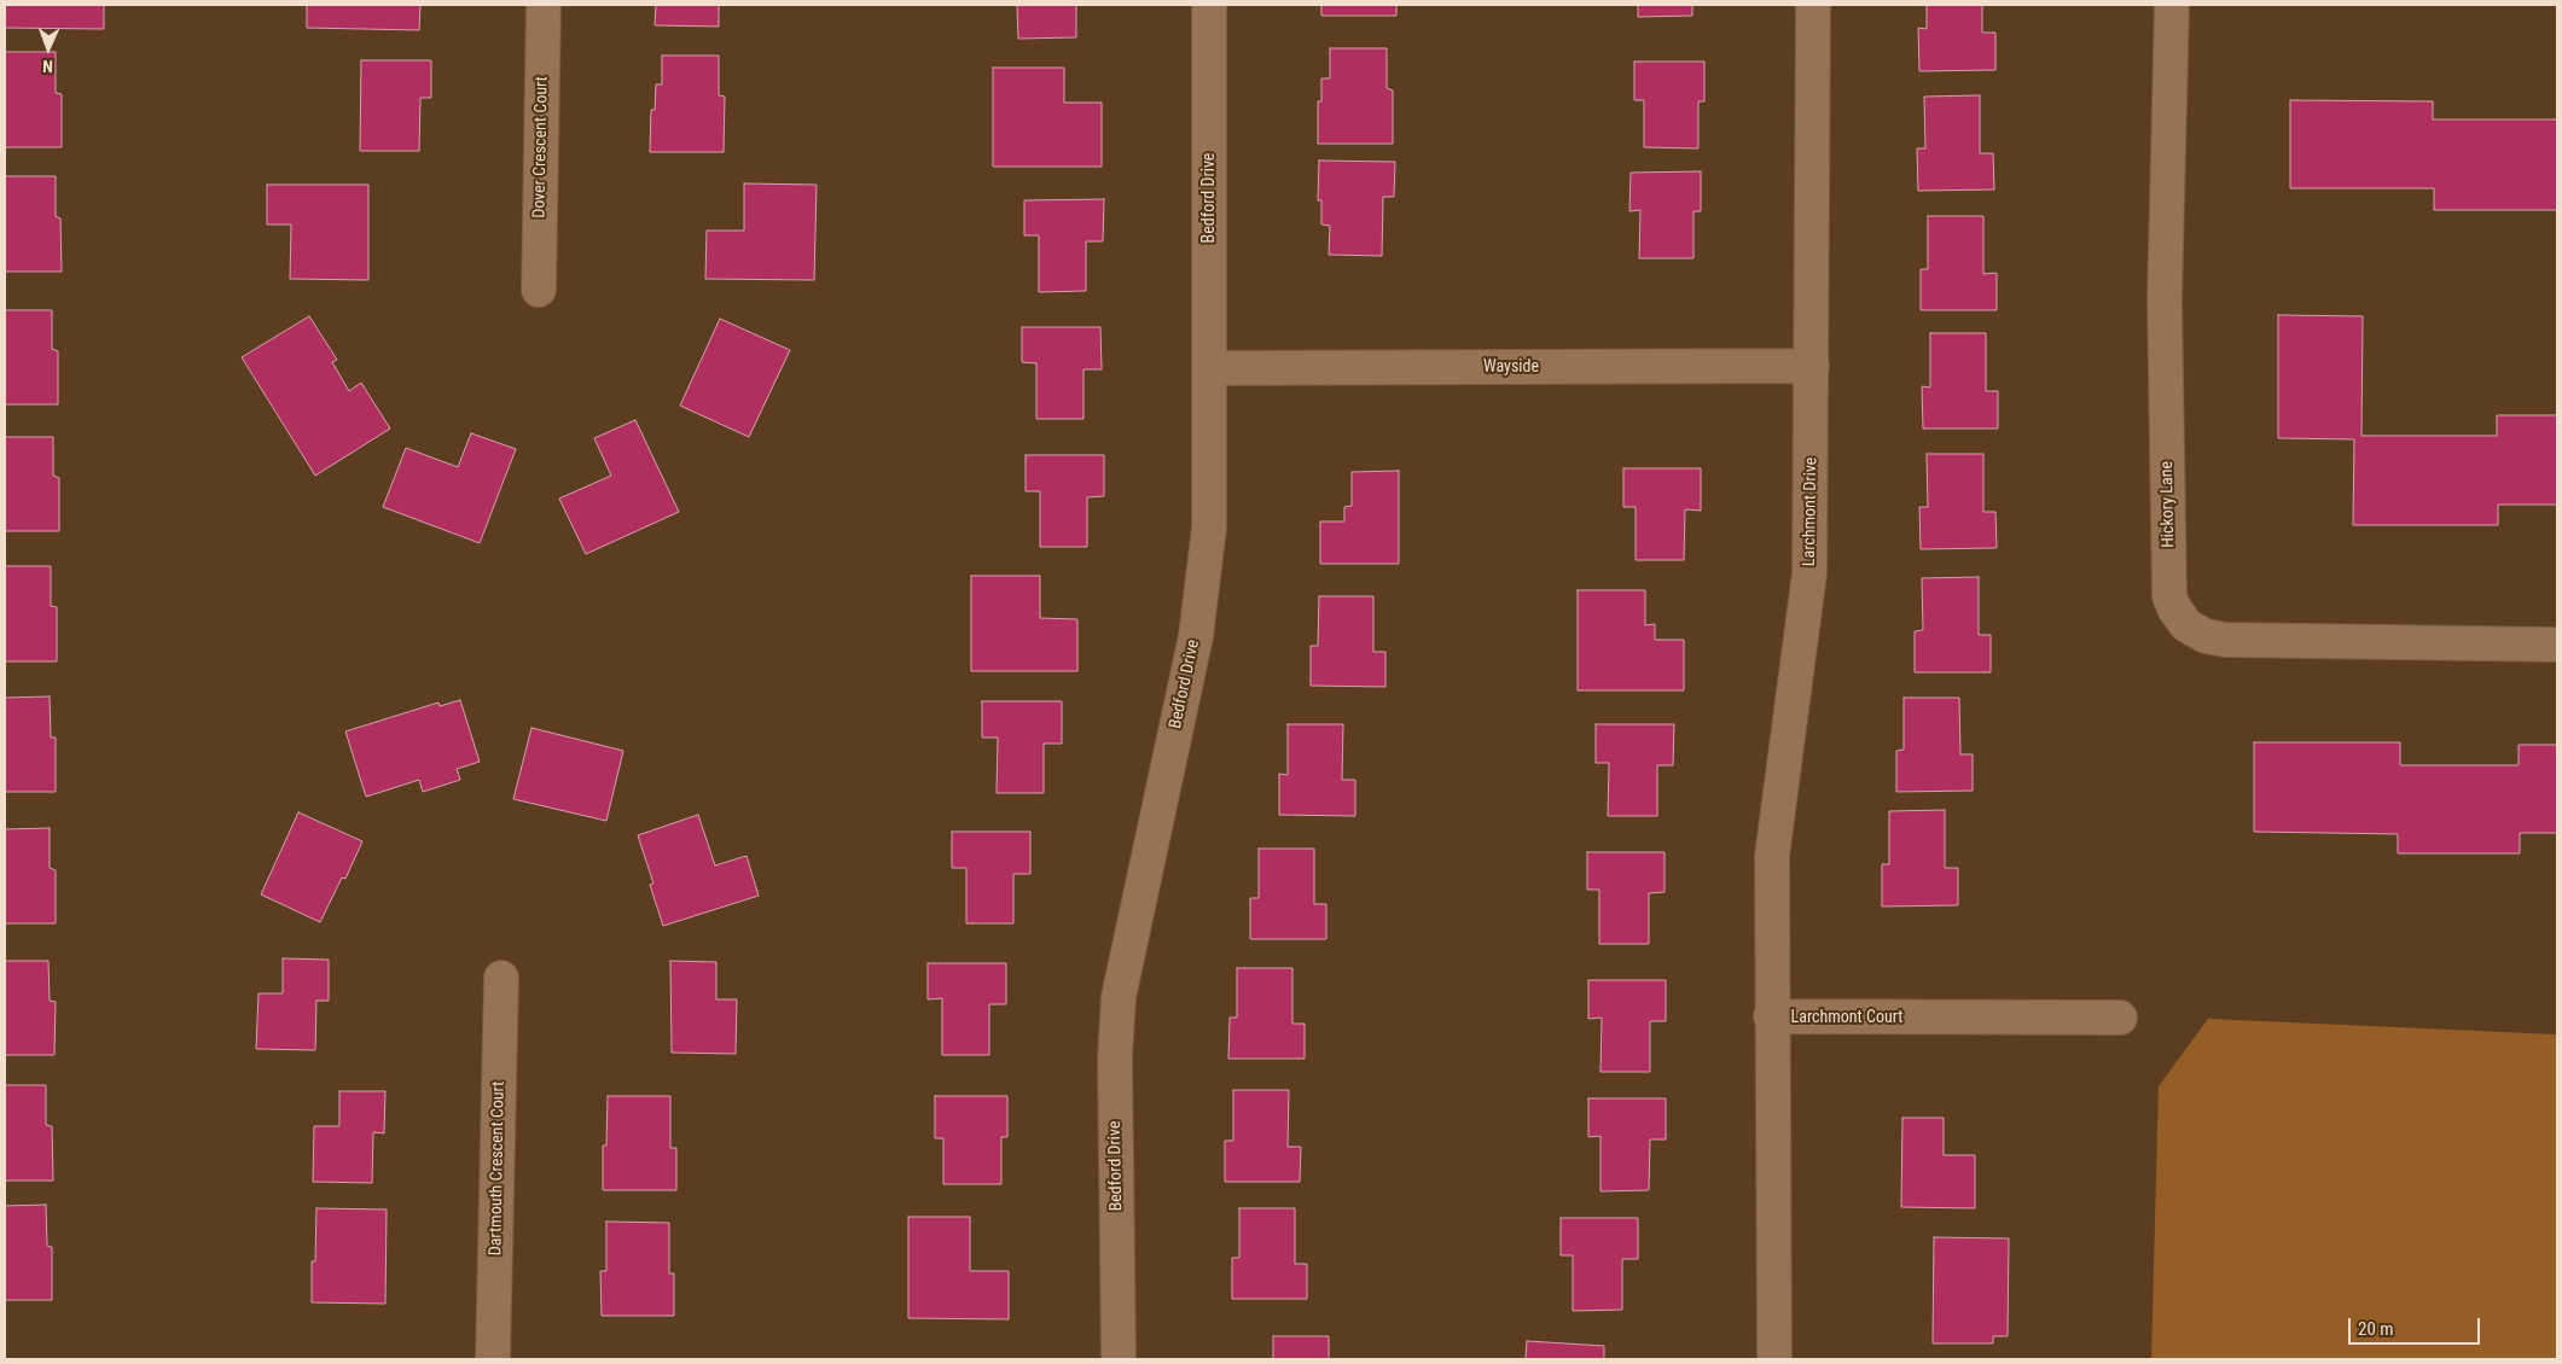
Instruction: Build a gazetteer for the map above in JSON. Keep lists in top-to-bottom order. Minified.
{"streets":{"street":["Dover Crescent Court","Bedford Drive","Wayside","Hickory Lane","Larchmont Drive","Larchmont Court","Dartmouth Crescent Court"]},"crossings":[["Bedford Drive","Wayside"],["Wayside","Larchmont Drive"],["Larchmont Drive","Larchmont Court"]],"scale_bar":"20 m","north":"bottom"}
